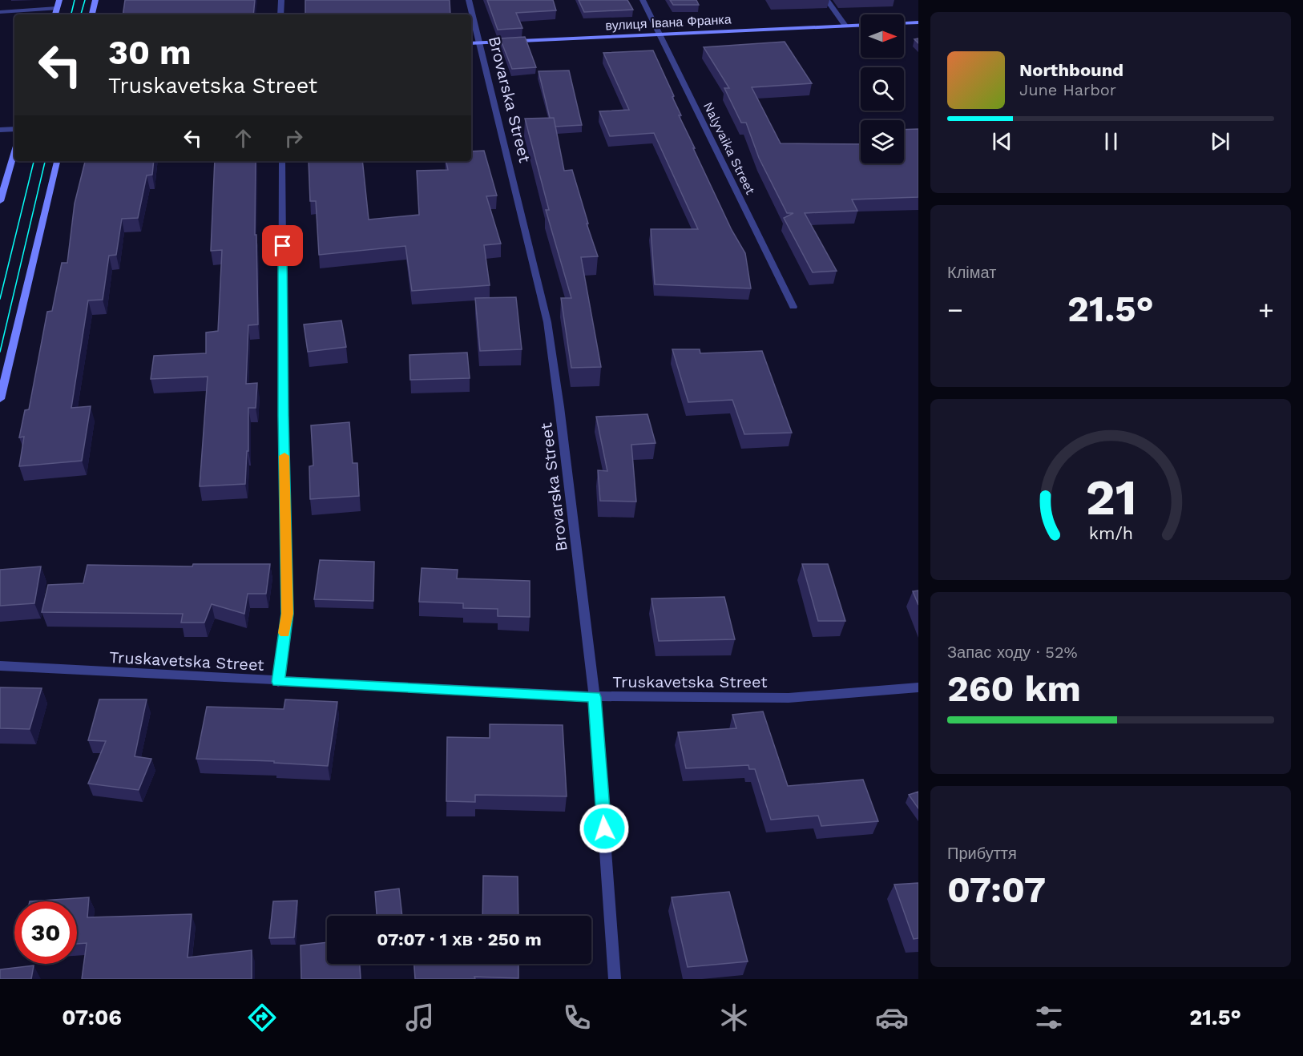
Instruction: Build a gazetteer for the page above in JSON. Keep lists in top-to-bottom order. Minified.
{"streets":{"main road":["вулиця Івана Франка"],"street":["Brovarska Street","Nalyvaika Street","Truskavetska Street"]},"crossings":[["вулиця Івана Франка","Brovarska Street"],["вулиця Івана Франка","Nalyvaika Street"],["Brovarska Street","Truskavetska Street"]],"north":"right","page":{"turn":["30 m","Truskavetska Street"],"song":["Northbound","June Harbor"],"tile":["Клімат",["Запас ходу · 52%","260 km"],["Прибуття","07:07"]],"heat":["−","21.5°","+"],"limit":"30","trip":"07:07 · 1 хв · 250 m","tabs":["07:06","21.5°"],"gauge":["21","km/h"]}}
